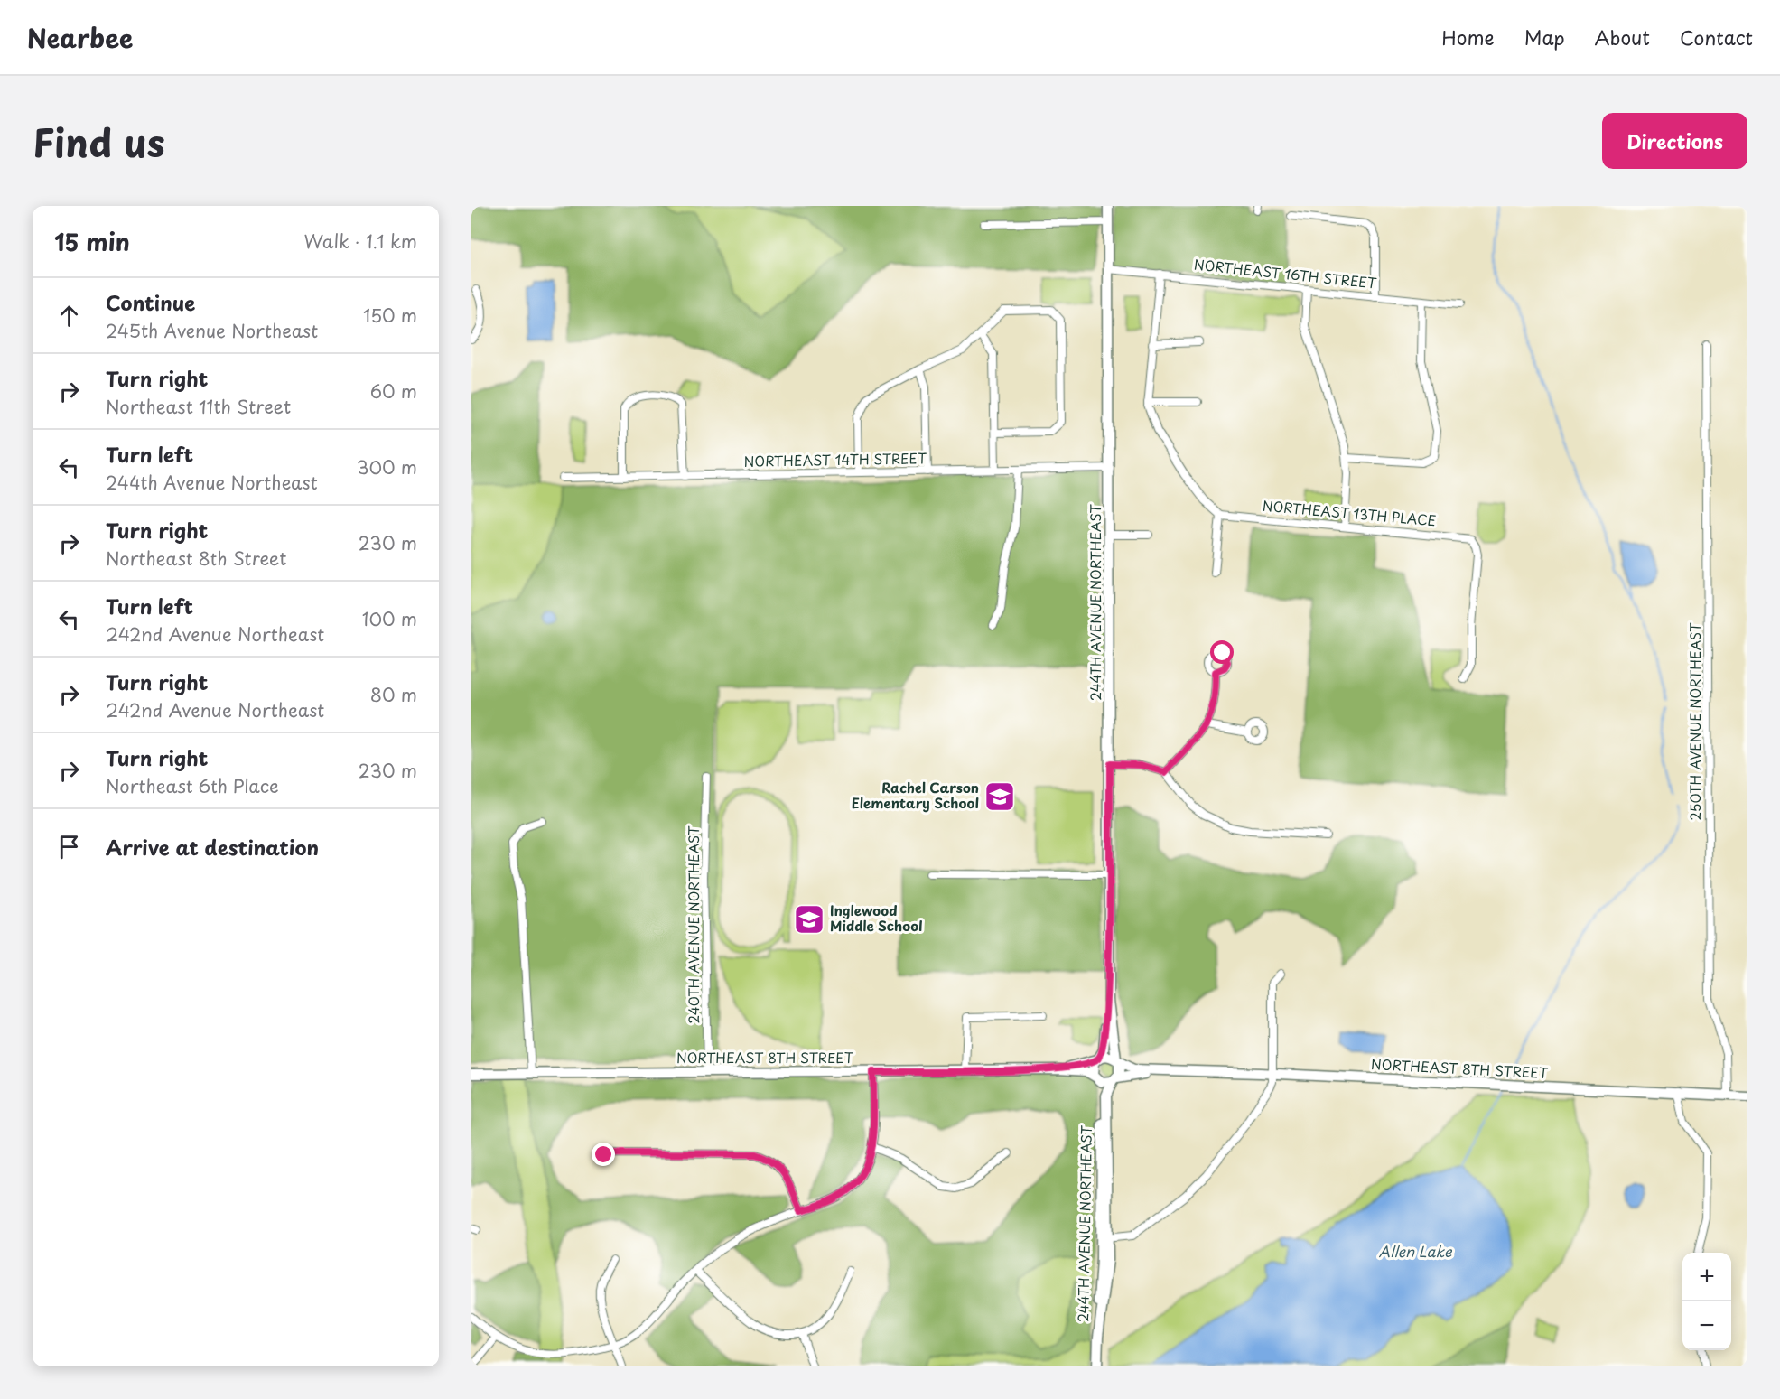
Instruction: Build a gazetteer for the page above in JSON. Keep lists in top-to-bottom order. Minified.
{"streets":{"street":["NORTHEAST 16TH STREET","NORTHEAST 14TH STREET","NORTHEAST 13TH PLACE","244TH AVENUE NORTHEAST","250TH AVENUE NORTHEAST","240TH AVENUE NORTHEAST","NORTHEAST 8TH STREET"]},"crossings":[["NORTHEAST 16TH STREET","244TH AVENUE NORTHEAST"],["NORTHEAST 14TH STREET","244TH AVENUE NORTHEAST"],["244TH AVENUE NORTHEAST","NORTHEAST 8TH STREET"],["250TH AVENUE NORTHEAST","NORTHEAST 8TH STREET"],["240TH AVENUE NORTHEAST","NORTHEAST 8TH STREET"]],"water":["Allen Lake"],"places":{"school or university":["Rachel Carson Elementary School","Inglewood Middle School"]},"page":{"header":"Nearbee","nav":["Home","Map","About","Contact"],"title":"Find us","buttons":"Directions","heading":["15 min","Walk · 1.1 km"],"list":[["Continue","245th Avenue Northeast","150 m"],["Turn right","Northeast 11th Street","60 m"],["Turn left","244th Avenue Northeast","300 m"],["Turn right","Northeast 8th Street","230 m"],["Turn left","242nd Avenue Northeast","100 m"],["Turn right","242nd Avenue Northeast","80 m"],["Turn right","Northeast 6th Place","230 m"],"Arrive at destination"],"map_buttons":["+","−"]}}
